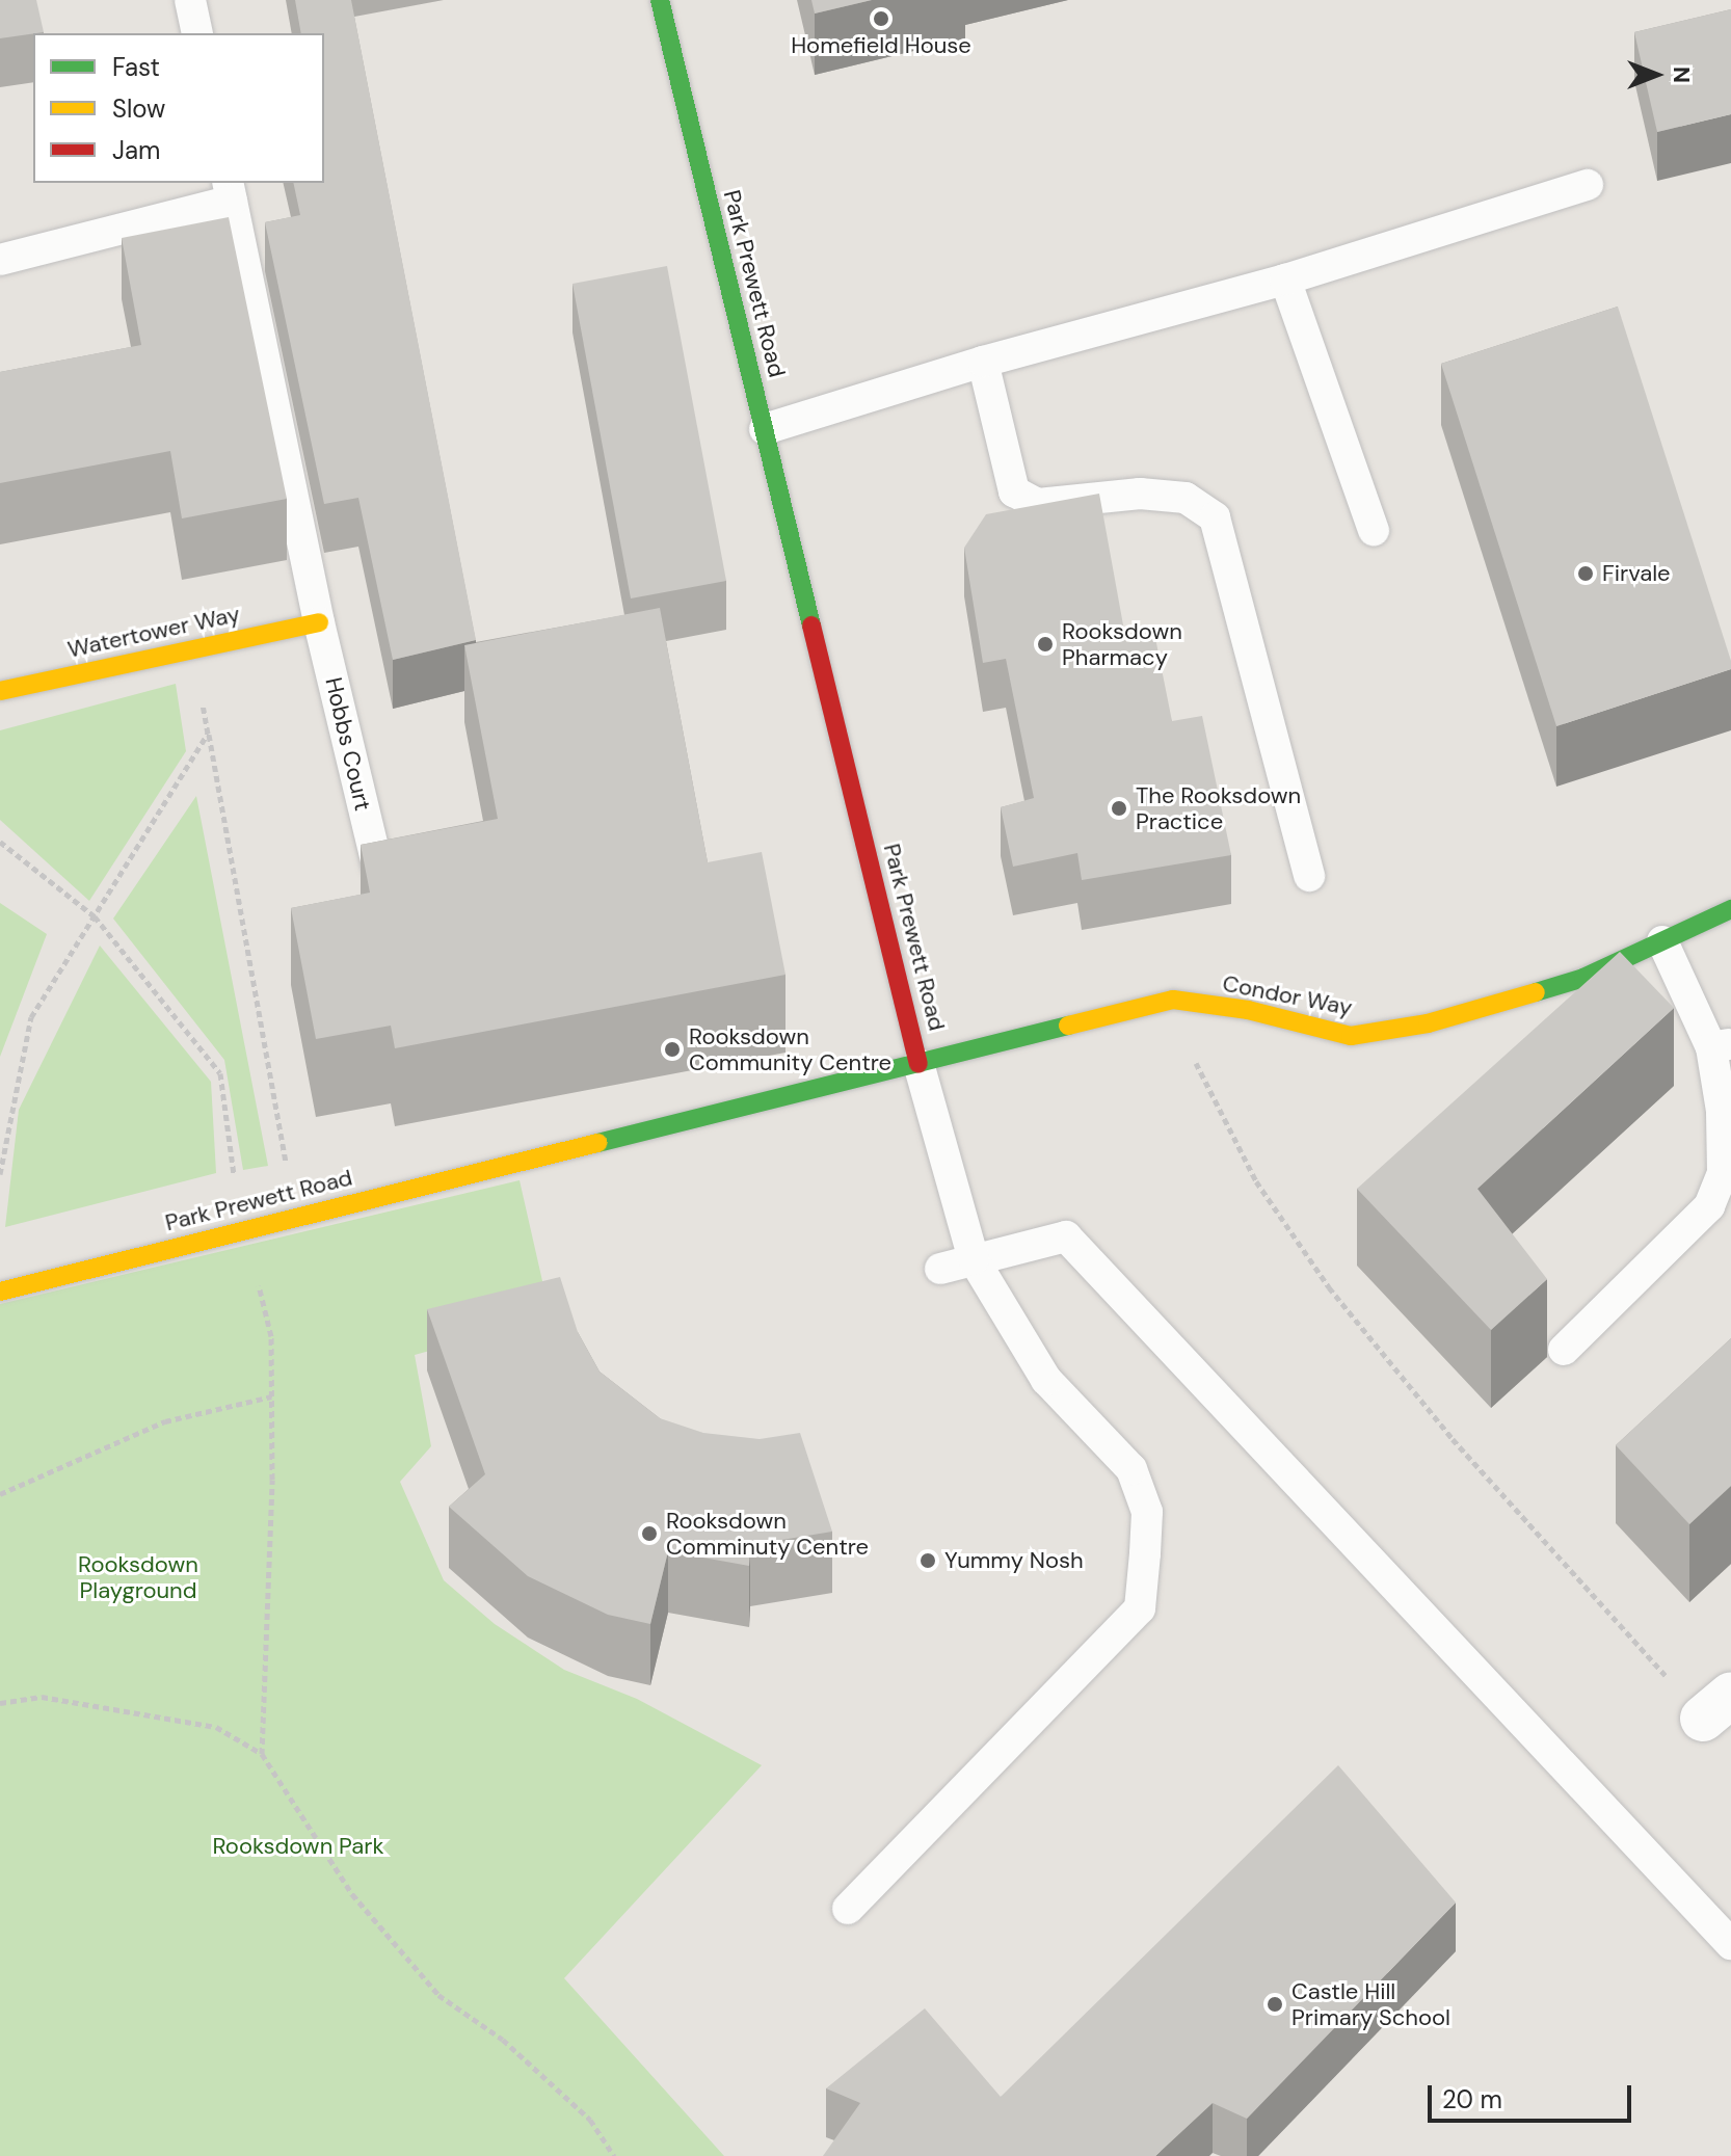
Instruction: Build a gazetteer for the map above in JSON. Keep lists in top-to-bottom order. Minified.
{"streets":{"street":["Park Prewett Road","Watertower Way","Condor Way"],"lane":["Hobbs Court"]},"crossings":[["Park Prewett Road","Condor Way"],["Watertower Way","Hobbs Court"]],"parks":["Rooksdown Playground","Rooksdown Park"],"places":["Homefield House","Firvale","Rooksdown Pharmacy","The Rooksdown Practice","Rooksdown Community Centre","Rooksdown Comminuty Centre","Yummy Nosh","Castle Hill Primary School"],"legend":["Fast","Slow","Jam"],"scale_bar":"20 m","north":"right"}
